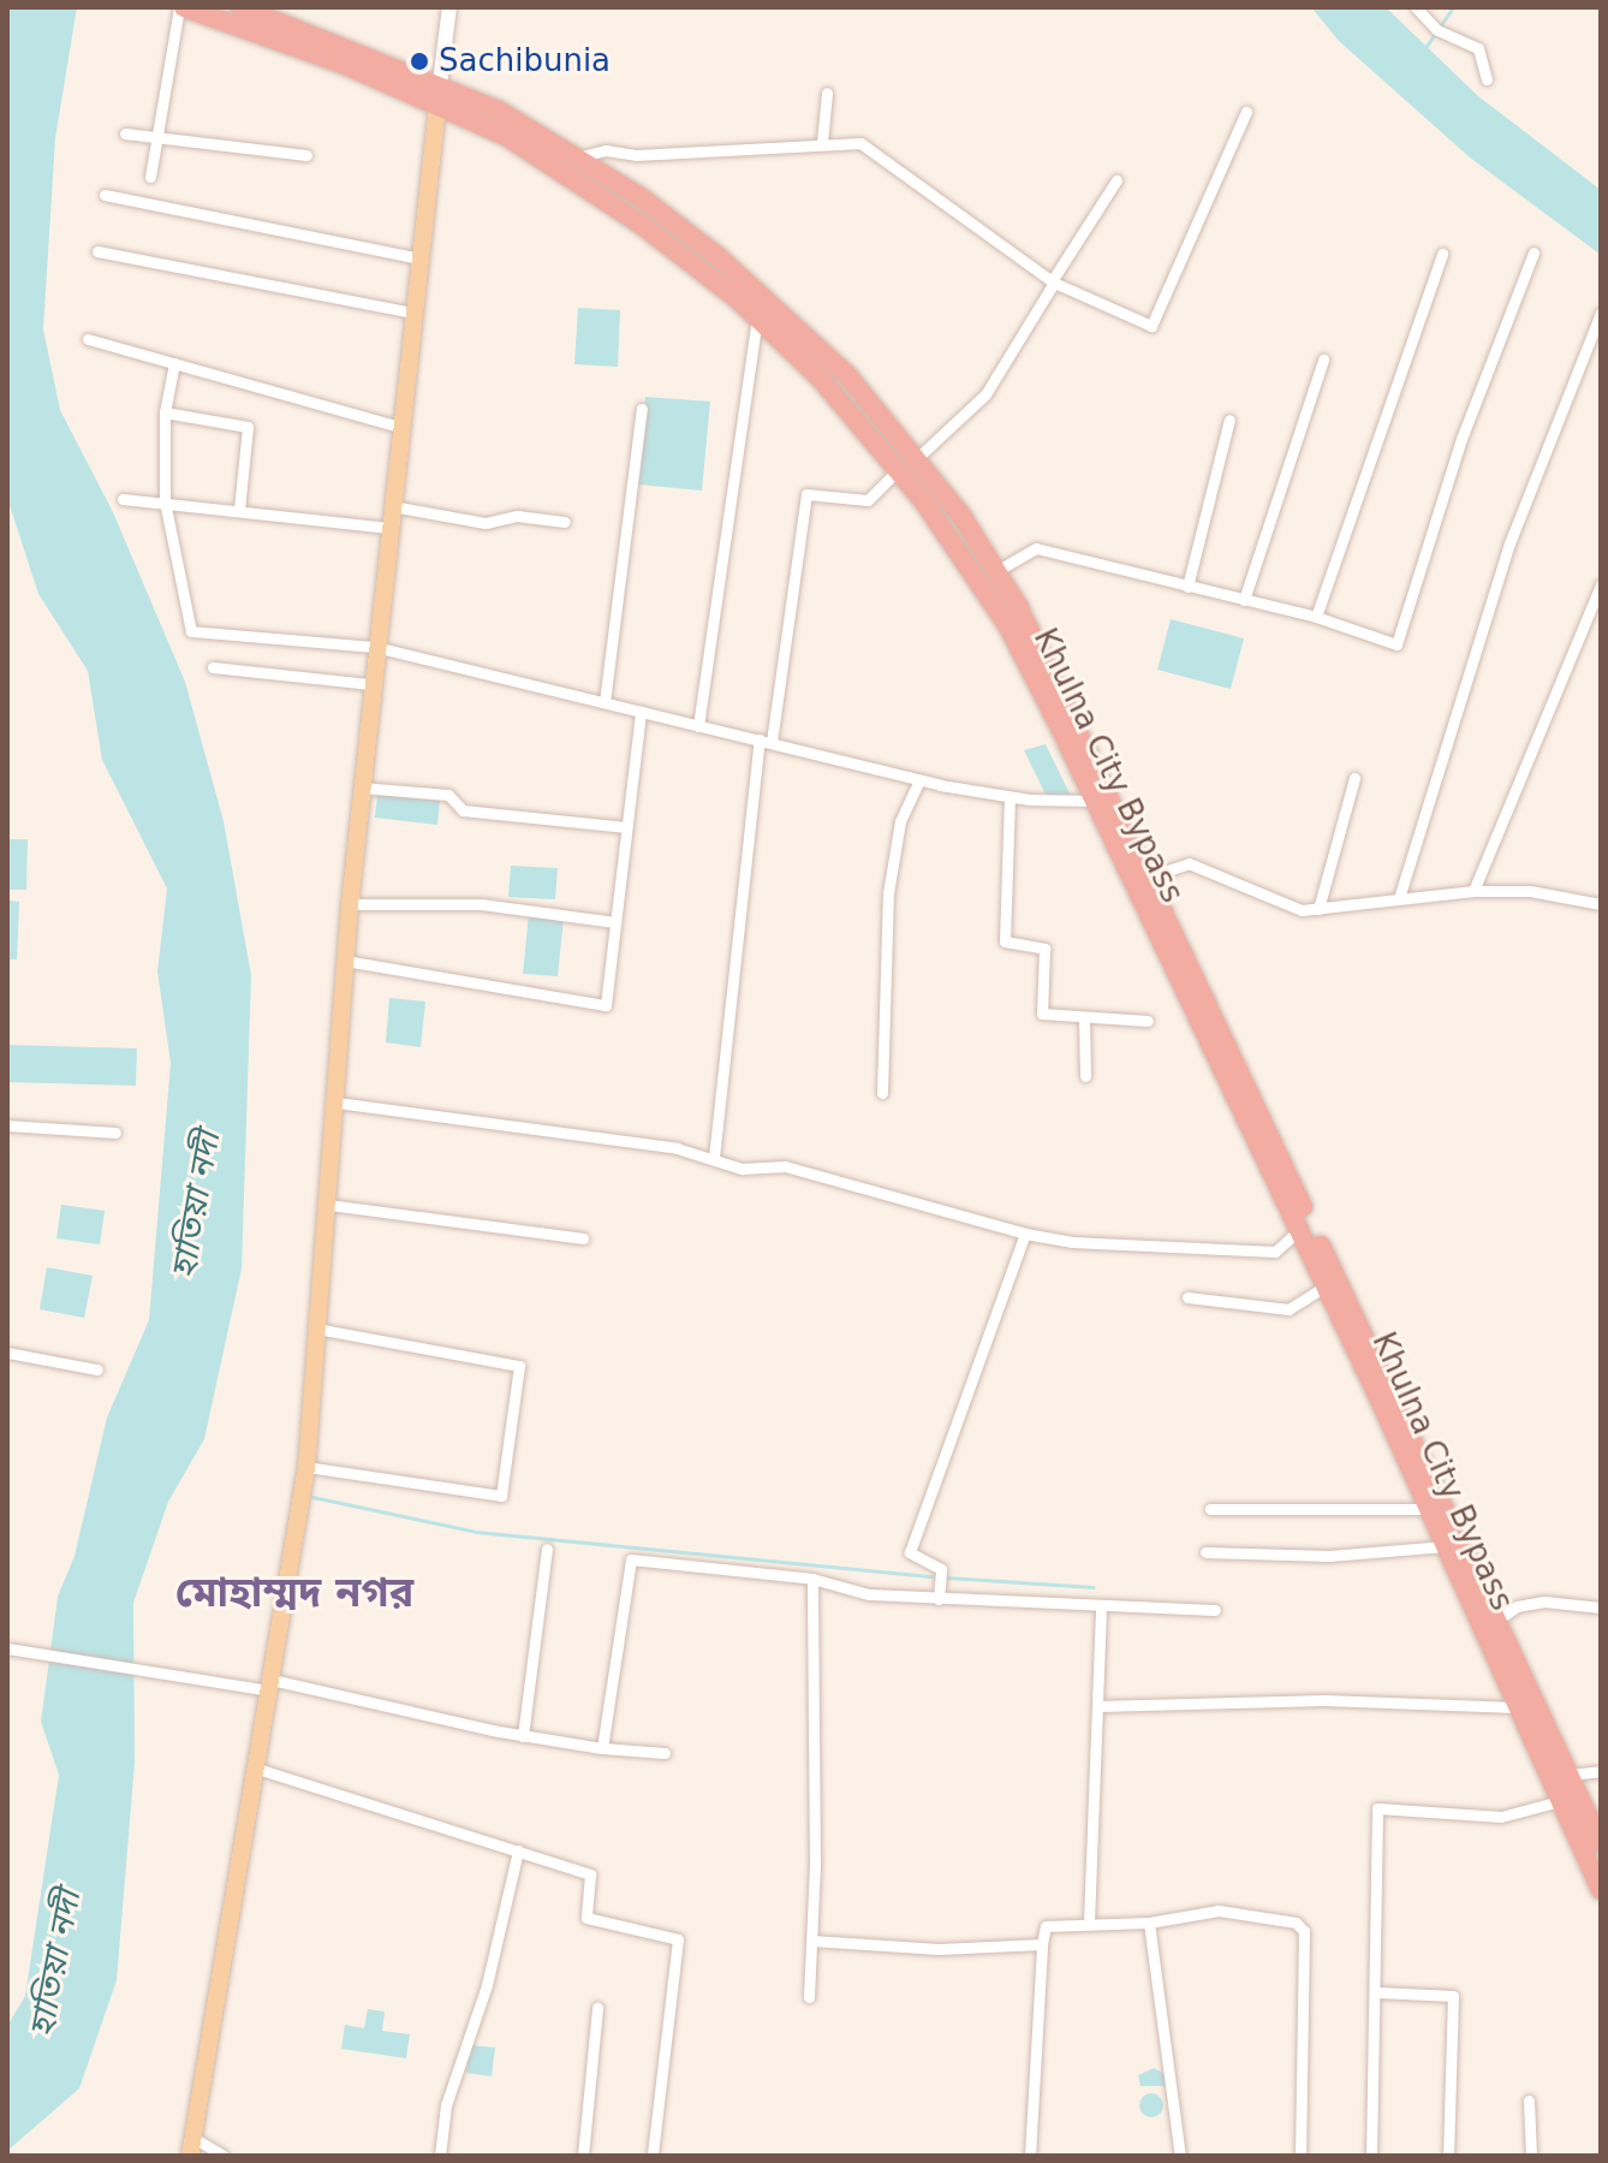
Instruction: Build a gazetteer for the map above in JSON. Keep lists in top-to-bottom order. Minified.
{"streets":{"highway":["Khulna City Bypass"]},"districts":["মোহাম্মদ নগর"],"water":["হাতিয়া নদী"],"places":["Sachibunia"]}
